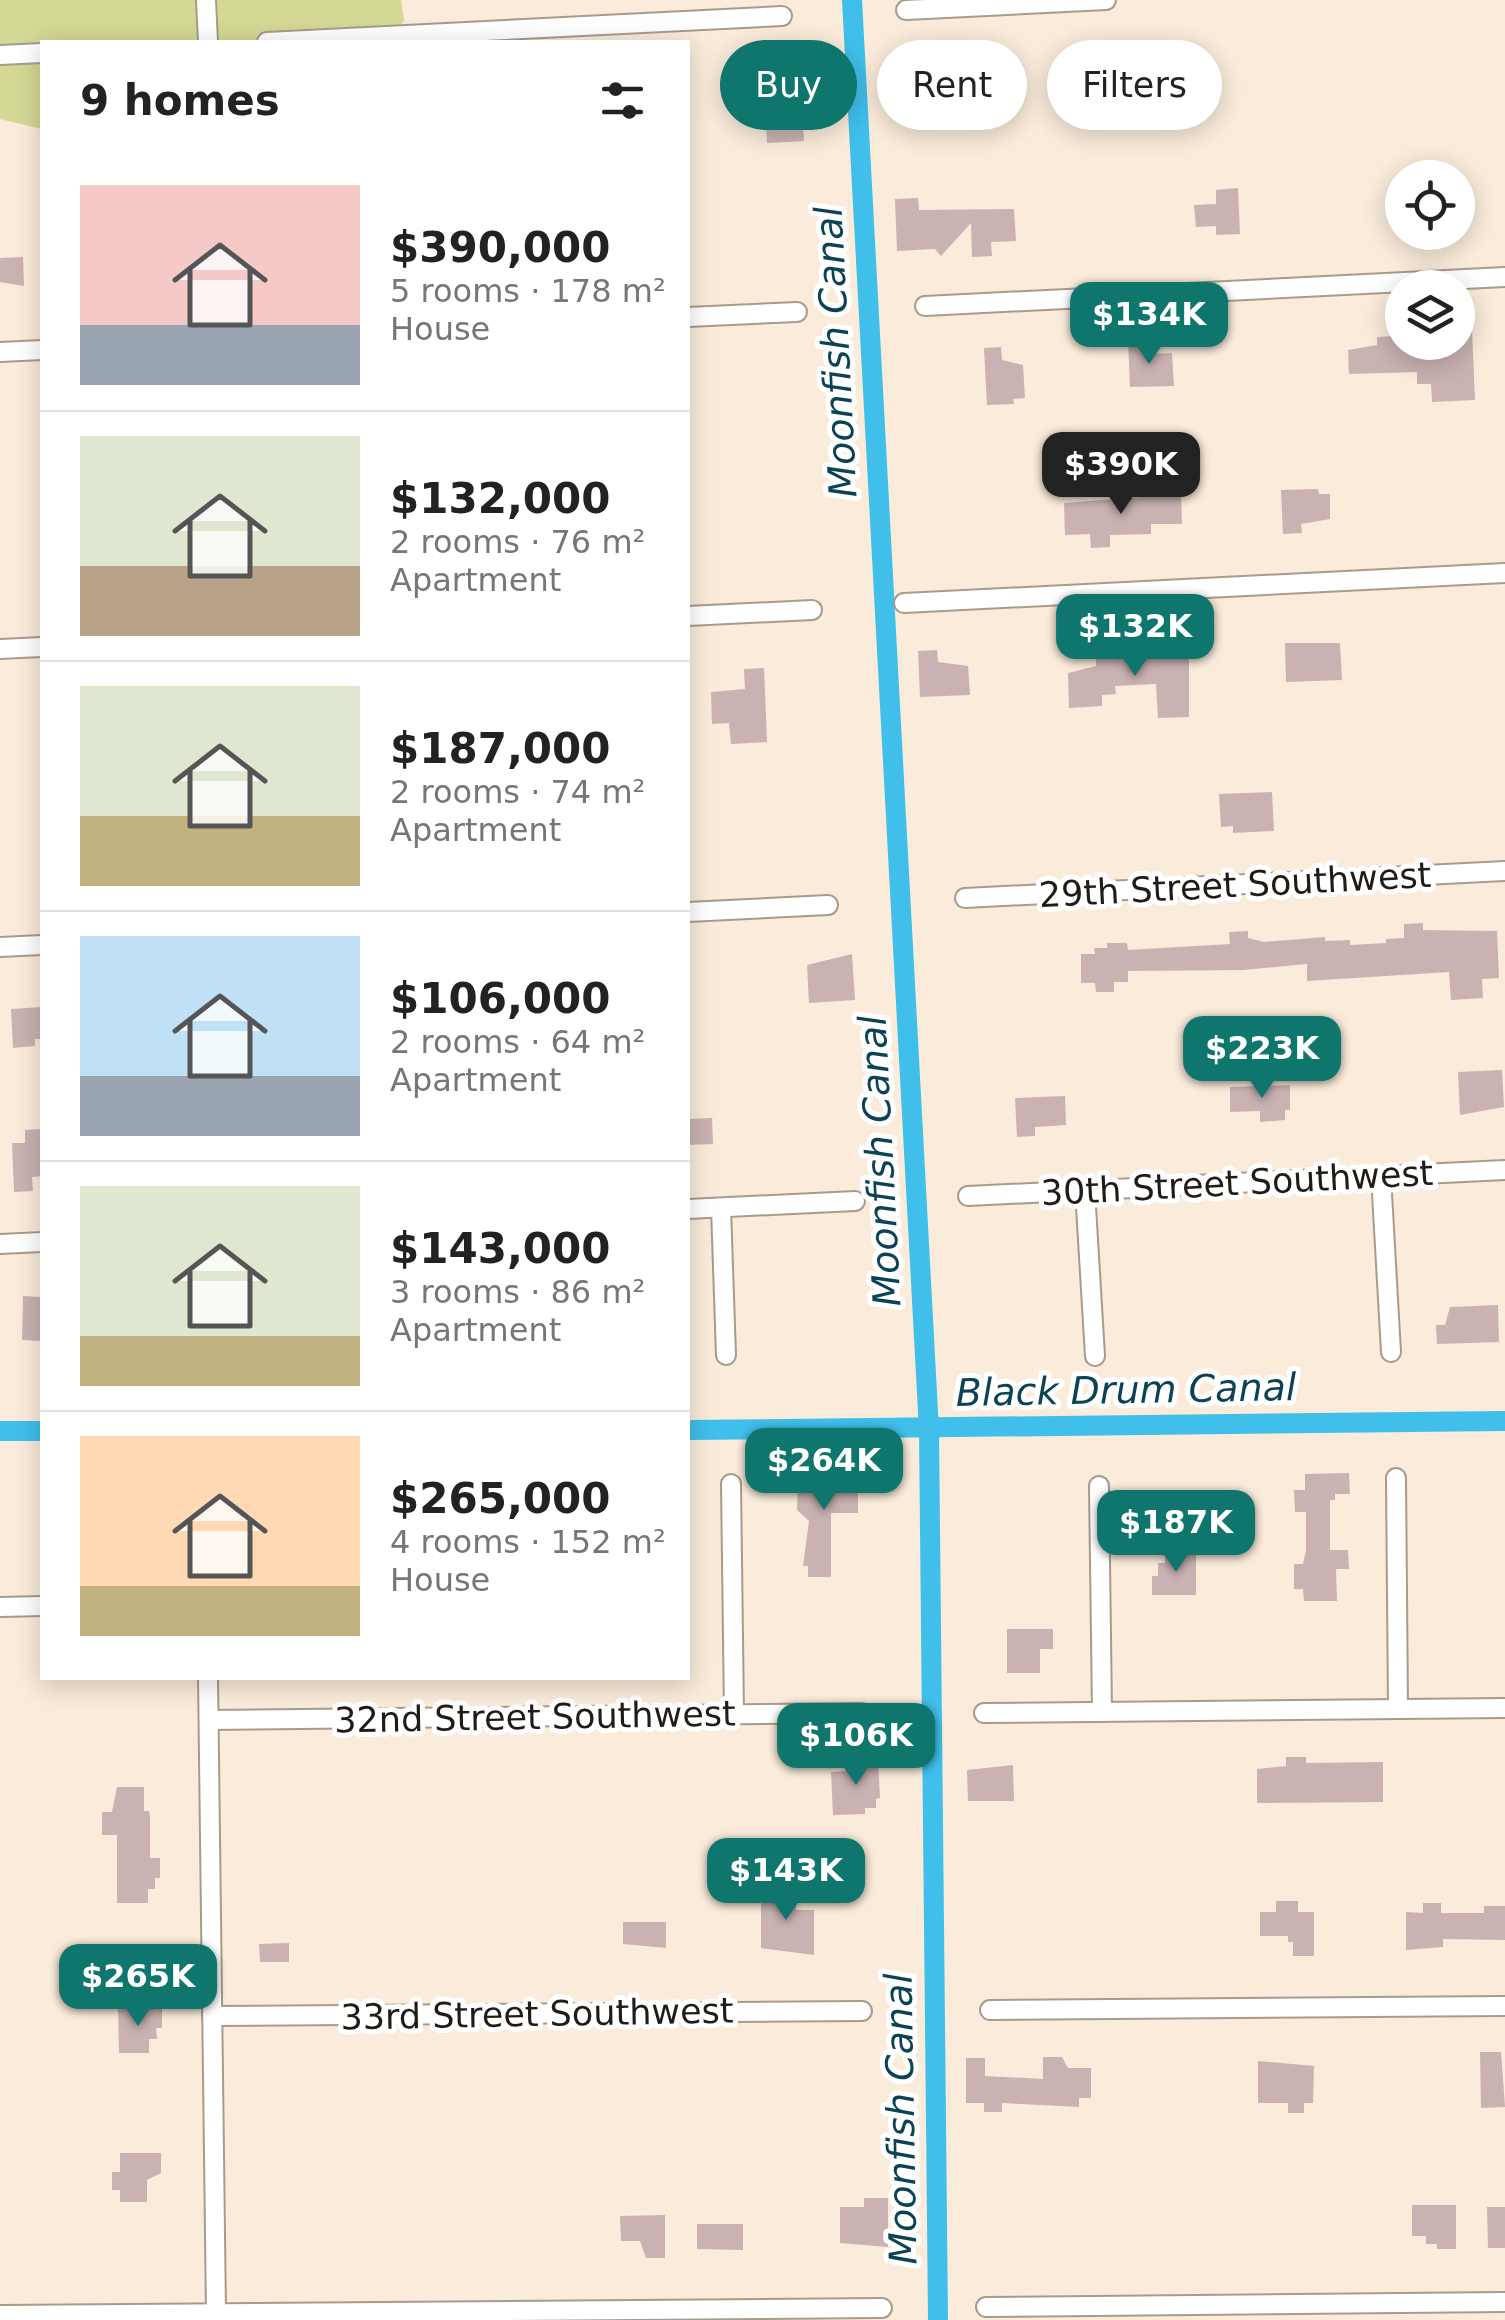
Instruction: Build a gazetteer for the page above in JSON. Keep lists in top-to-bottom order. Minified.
{"streets":{"street":["29th Street Southwest","30th Street Southwest","32nd Street Southwest","33rd Street Southwest"]},"water":["Moonfish Canal","Black Drum Canal"],"page":{"chip":["Buy","Rent","Filters"],"heading":"9 homes","list":[{"name":"$390,000","note":"5 rooms · 178 m² · House"},{"name":"$132,000","note":"2 rooms · 76 m² · Apartment"},{"name":"$187,000","note":"2 rooms · 74 m² · Apartment"},{"name":"$106,000","note":"2 rooms · 64 m² · Apartment"},{"name":"$143,000","note":"3 rooms · 86 m² · Apartment"},{"name":"$265,000","note":"4 rooms · 152 m² · House"}],"price":["$134K","$390K","$132K","$223K","$264K","$187K","$106K","$143K","$265K"]}}
